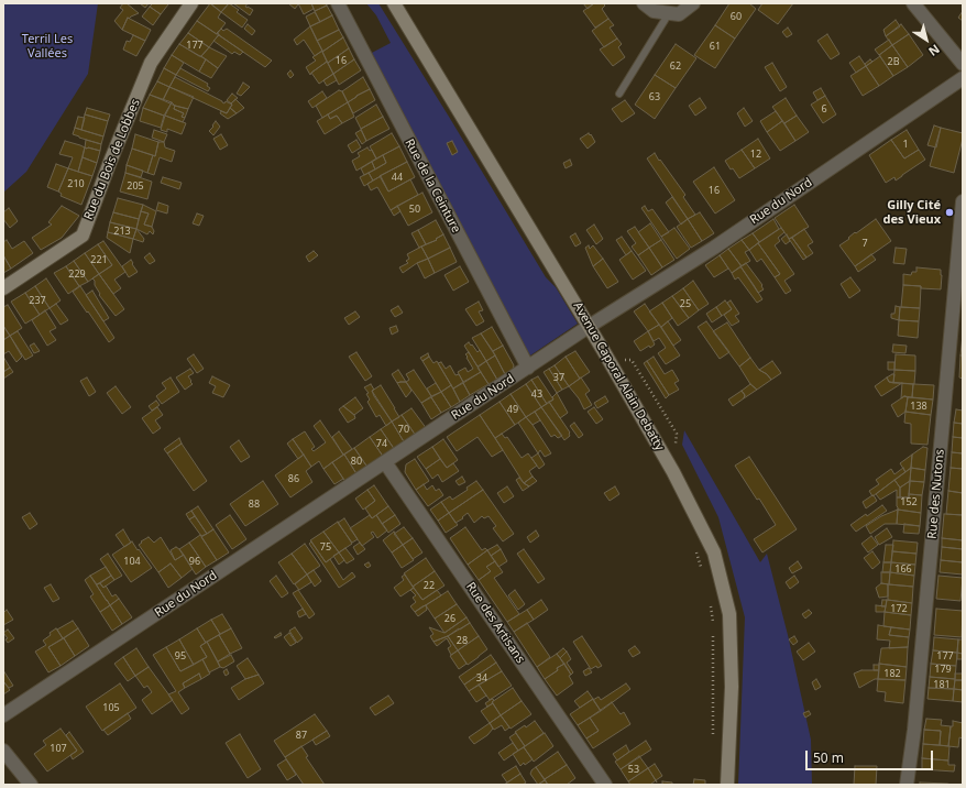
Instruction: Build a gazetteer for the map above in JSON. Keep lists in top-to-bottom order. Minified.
{"streets":{"main road":["Rue du Bois de Lobbes","Avenue Caporal Alain Debatty"],"street":["Rue de la Ceinture","Rue du Nord","Rue des Nutons","Rue des Artisans"]},"crossings":[["Rue de la Ceinture","Rue du Nord"],["Rue du Nord","Avenue Caporal Alain Debatty"],["Rue du Nord","Rue des Artisans"]],"parks":["Terril Les Vallées"],"places":["Gilly Cité des Vieux"],"house_numbers":["60","177","61","16","2B","62","63","6","1","12","44","210","205","16","50","213","7","221","229","237","25","37","43","138","49","70","74","80","86","152","88","75","104","96","166","22","172","26","28","95","177","179","182","34","181","105","87","107","53"],"scale_bar":"50 m","north":"bottom right"}
